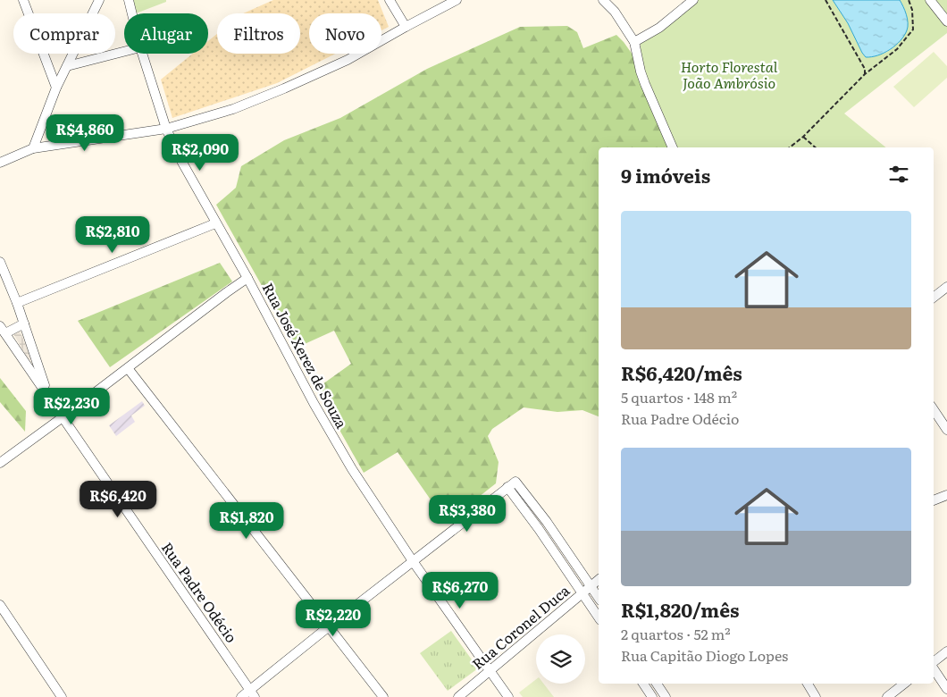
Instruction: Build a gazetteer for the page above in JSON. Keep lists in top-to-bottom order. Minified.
{"streets":{"street":["Rua José Xerez de Souza","Rua Padre Odécio","Rua Coronel Duca"]},"crossings":[["Rua José Xerez de Souza","Rua Coronel Duca"]],"parks":["Horto Florestal João Ambrósio"],"page":{"chip":["Comprar","Alugar","Filtros","Novo"],"price":["R$4,860","R$2,090","R$2,810","R$2,230","R$6,420","R$3,380","R$1,820","R$6,270","R$2,220"],"heading":"9 imóveis","list":[{"name":"R$6,420/mês","note":"5 quartos · 148 m² · Rua Padre Odécio"},{"name":"R$1,820/mês","note":"2 quartos · 52 m² · Rua Capitão Diogo Lopes"}]}}
